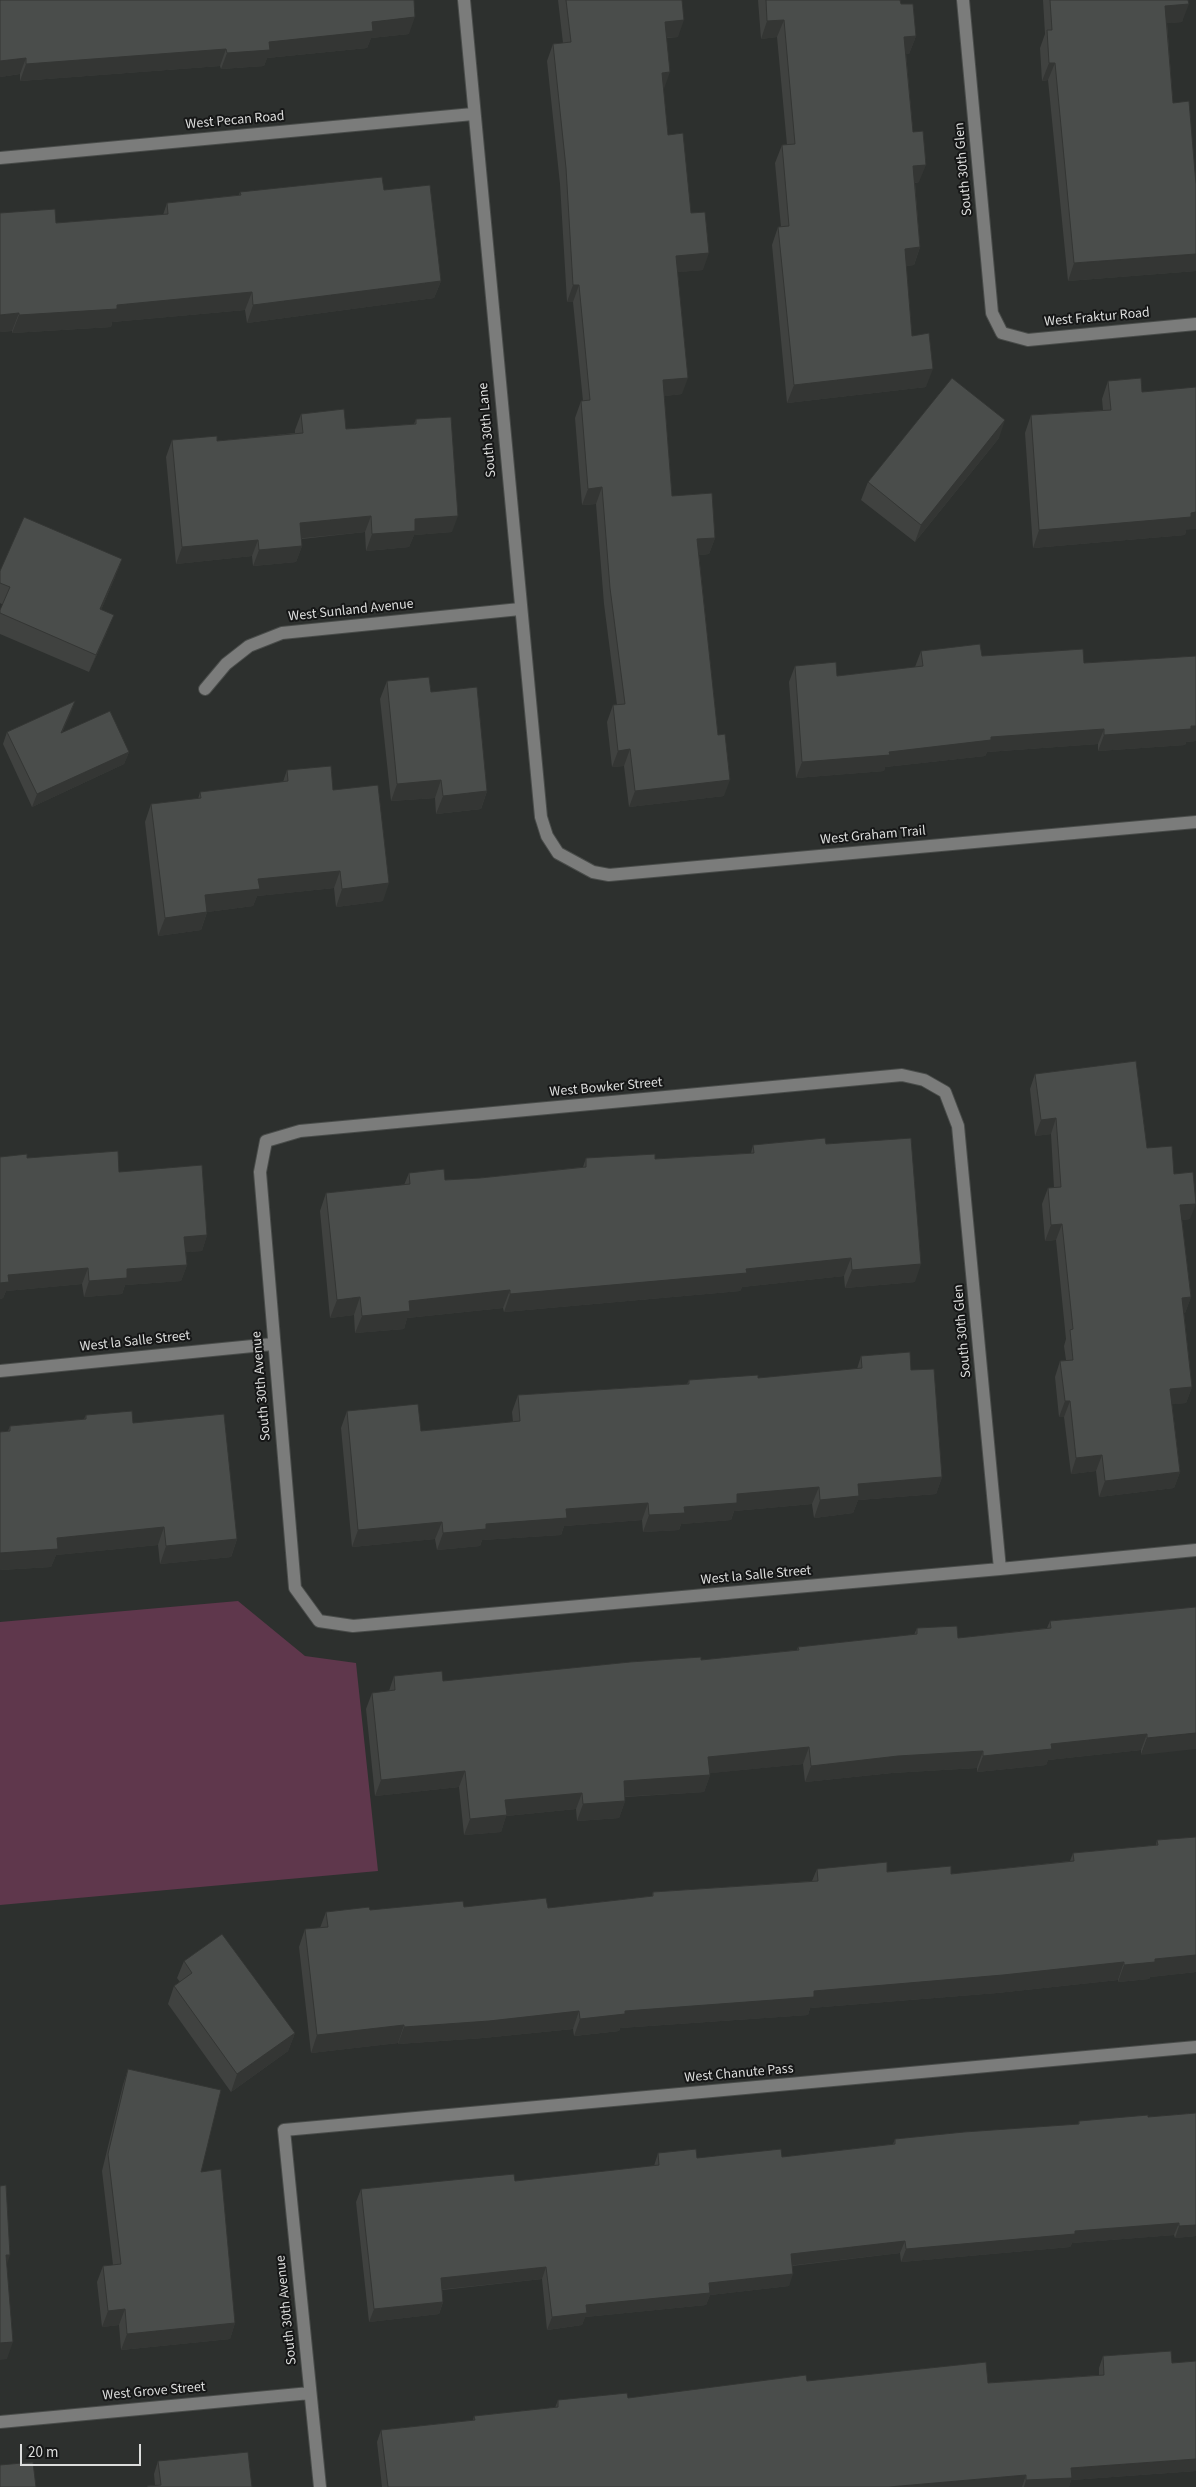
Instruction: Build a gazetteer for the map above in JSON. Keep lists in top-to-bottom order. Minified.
{"streets":{"street":["West Pecan Road","South 30th Glen","West Fraktur Road","South 30th Lane","West Sunland Avenue","West Graham Trail","West Bowker Street","West la Salle Street","South 30th Avenue","West Chanute Pass","West Grove Street"]},"crossings":[["West Pecan Road","South 30th Lane"],["South 30th Glen","West Fraktur Road"],["South 30th Glen","West Bowker Street"],["South 30th Glen","West la Salle Street"],["South 30th Lane","West Sunland Avenue"],["South 30th Lane","West Graham Trail"],["West Bowker Street","South 30th Avenue"],["West la Salle Street","South 30th Avenue"],["South 30th Avenue","West Chanute Pass"],["South 30th Avenue","West Grove Street"]],"scale_bar":"20 m"}
